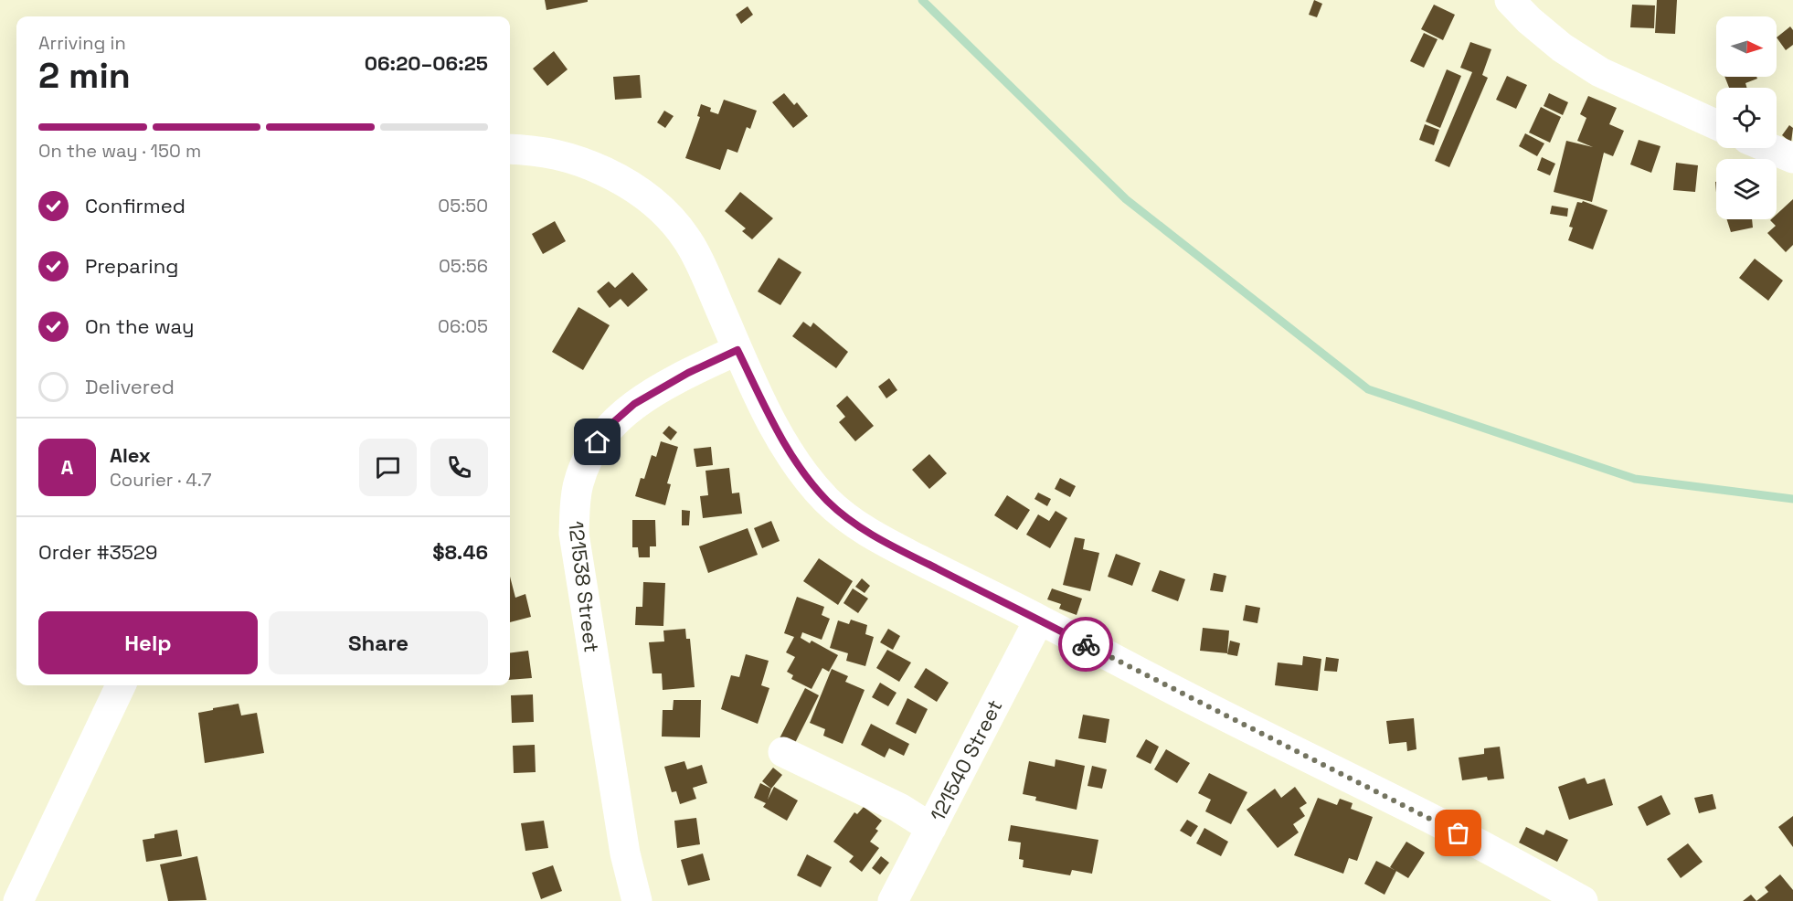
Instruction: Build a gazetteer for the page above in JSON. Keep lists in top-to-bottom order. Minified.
{"streets":{"street":["121538 Street","121540 Street"]},"north":"right","page":{"heading":["2 min","Arriving in","06:20–06:25"],"panel":["Alex","Courier · 4.7","Order #3529","$8.46"],"bar":"On the way · 150 m","list":[["Confirmed","05:50"],["Preparing","05:56"],["On the way","06:05"],"Delivered"],"round":"A","buttons":["Help","Share"]}}
